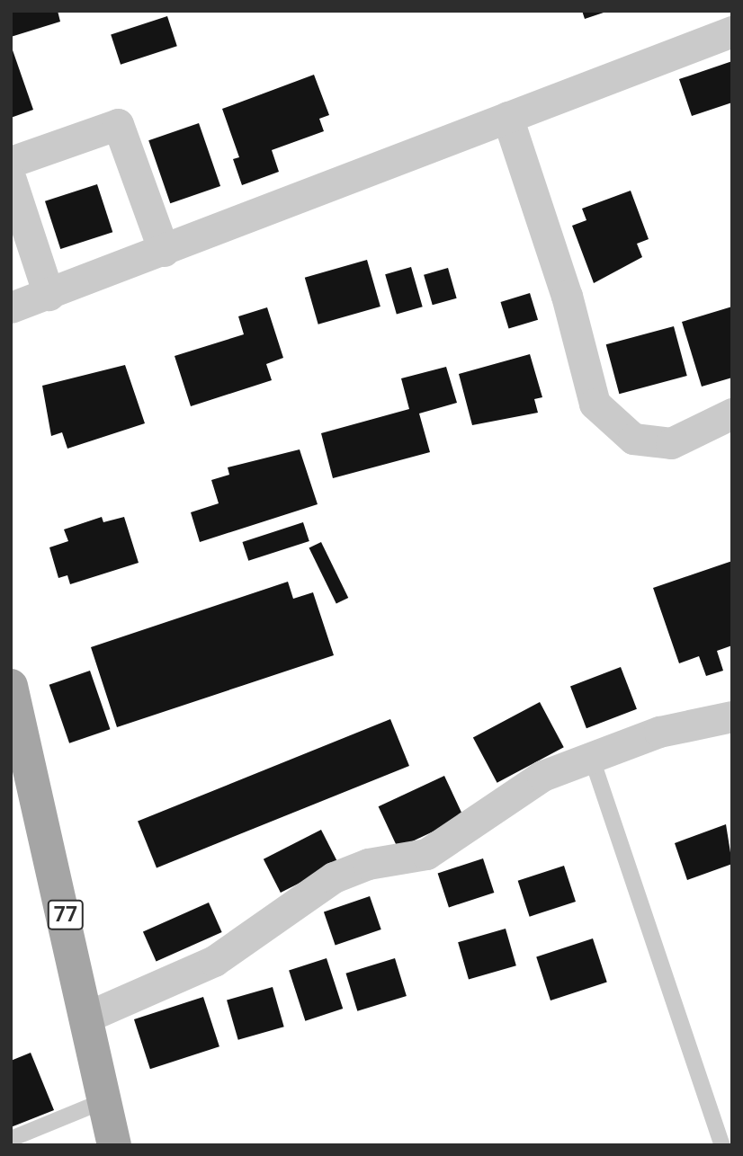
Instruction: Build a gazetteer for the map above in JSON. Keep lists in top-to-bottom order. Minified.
{"streets":{"main road":["77"]}}
